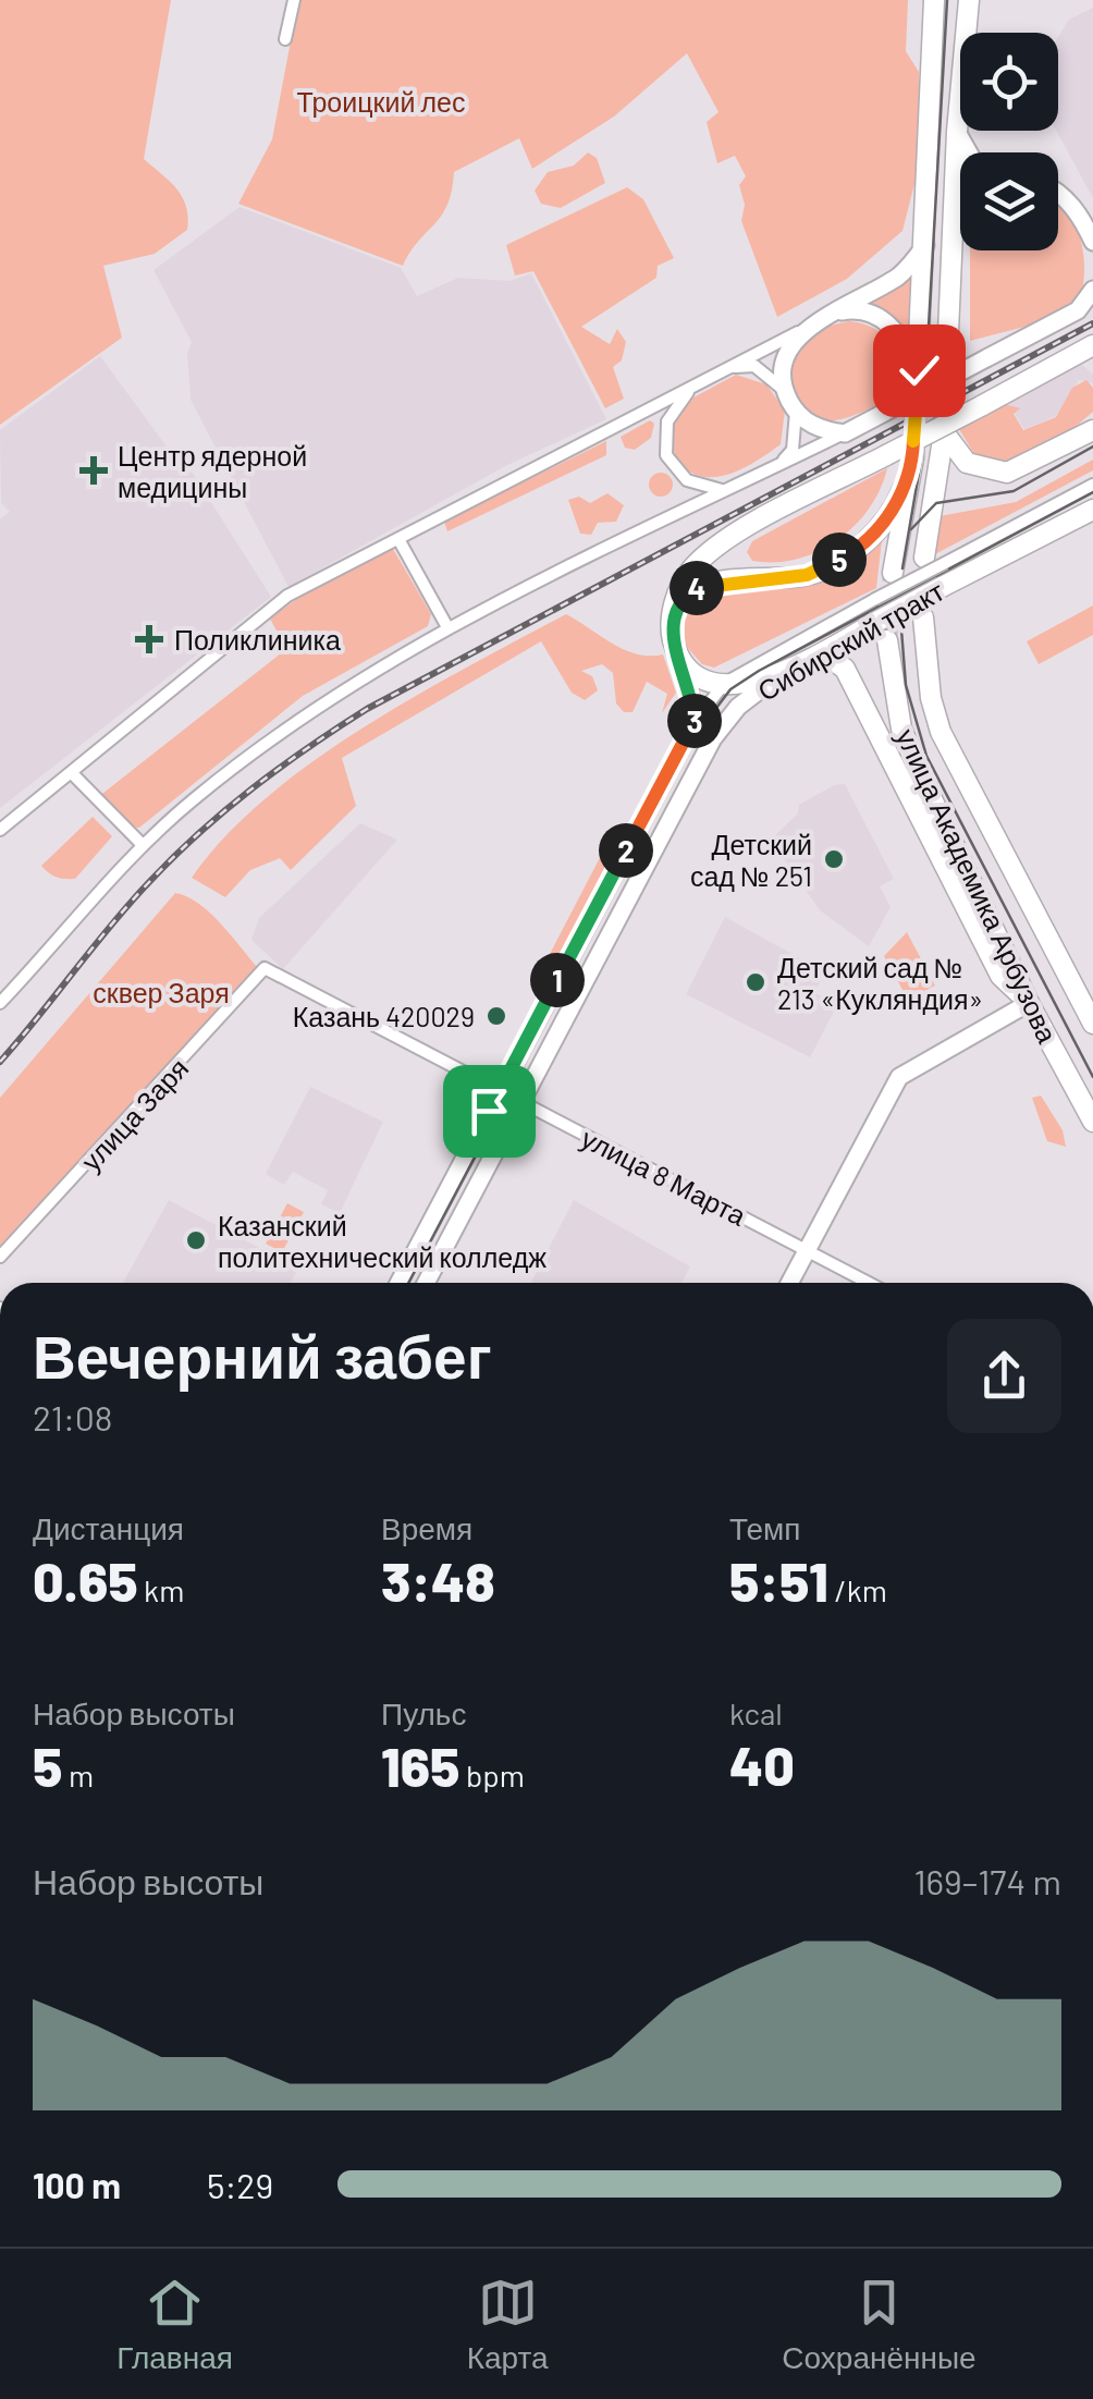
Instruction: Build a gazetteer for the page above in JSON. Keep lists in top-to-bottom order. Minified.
{"streets":{"main road":["Сибирский тракт","улица Академика Арбузова"],"street":["улица Заря","улица 8 Марта"]},"crossings":[["Сибирский тракт","улица 8 Марта"],["улица Заря","улица 8 Марта"]],"parks":["Троицкий лес","сквер Заря"],"places":{"health":["Центр ядерной медицины","Поликлиника"],"other":["Детский сад № 251","Детский сад № 213 «Кукляндия»","Казань 420029","Казанский политехнический колледж"]},"page":{"pins":["5","4","3","2","1"],"heading":["Вечерний забег","21:08"],"stats":[["Дистанция","0.65 km"],["Время","3:48"],["Темп","5:51 /km"],["Набор высоты","5 m"],["Пульс","165 bpm"],["kcal","40"]],"chart":["Набор высоты","169–174 m"],"list":[{"name":"100 m","note":"5:29"}],"tabs":["Главная","Карта","Сохранённые"]}}
